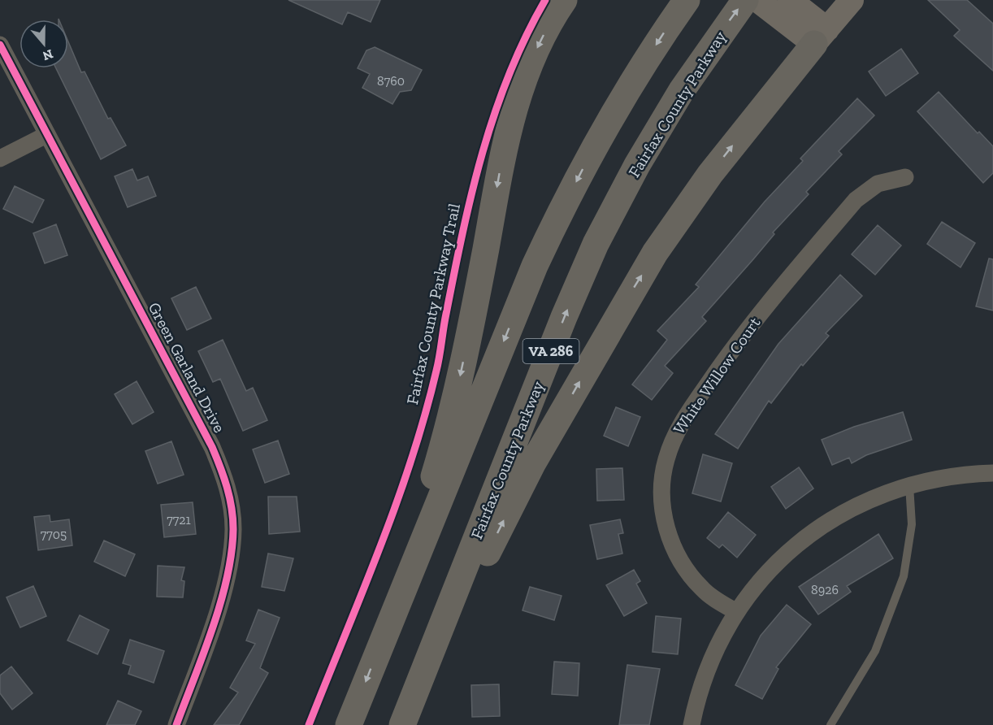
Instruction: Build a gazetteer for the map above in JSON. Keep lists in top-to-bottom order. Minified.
{"streets":{"highway":["Fairfax County Parkway","VA 286"],"street":["Green Garland Drive","White Willow Court"],"cycle path":["Fairfax County Parkway Trail"]},"house_numbers":["8760","7721","7705","8926"],"north":"bottom"}
